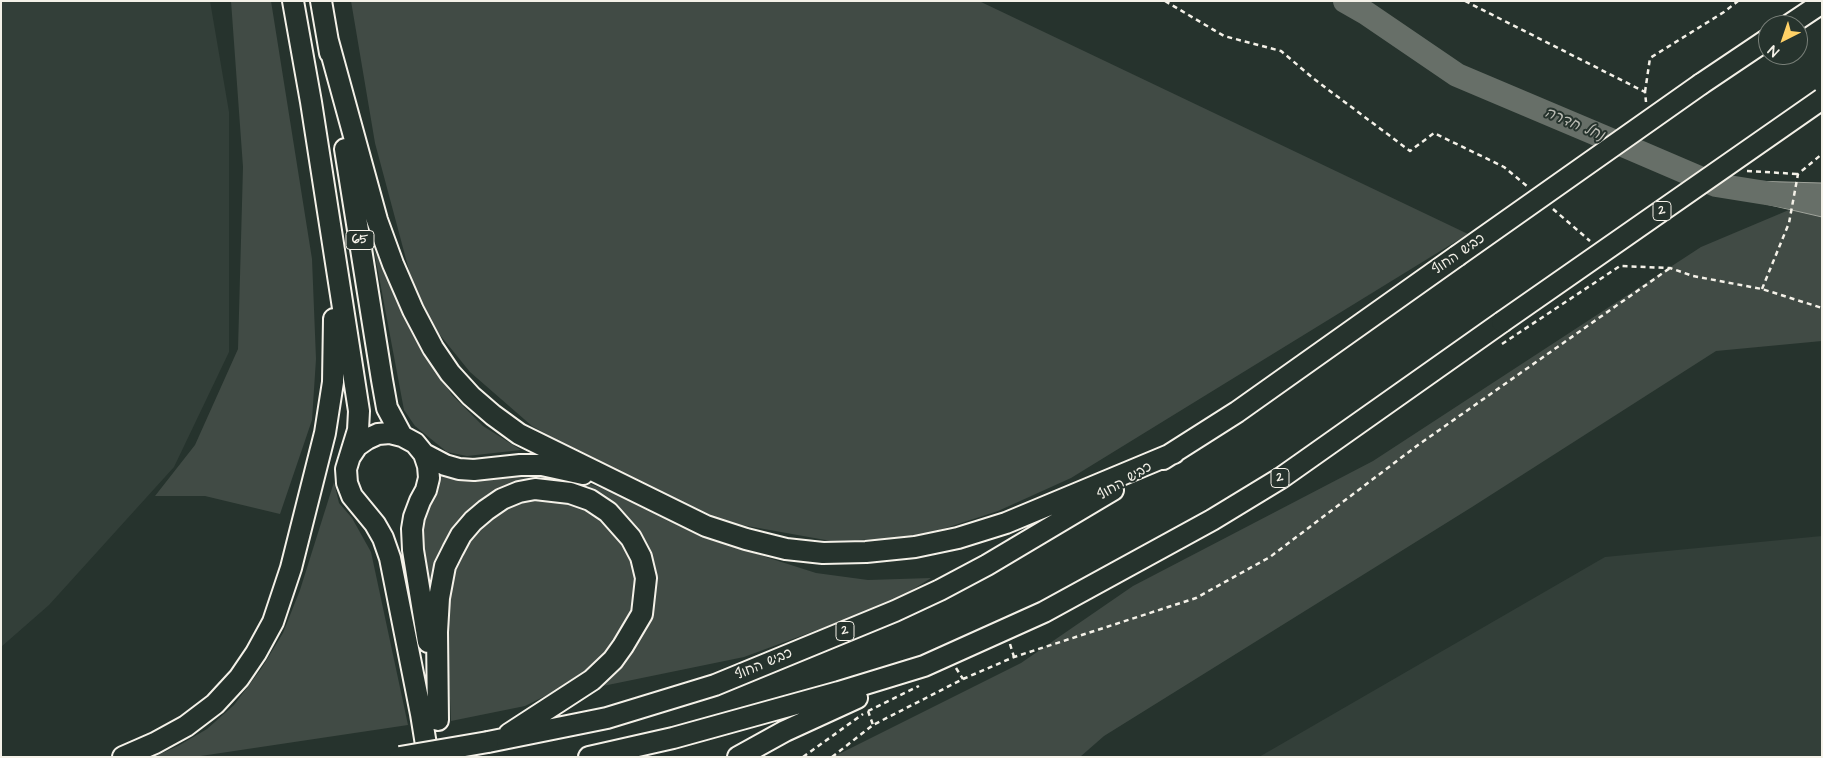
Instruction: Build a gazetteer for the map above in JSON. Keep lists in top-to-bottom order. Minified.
{"streets":{"highway":["2","65","כביש החוף"]},"water":["נחל חדרה"],"north":"bottom left"}
